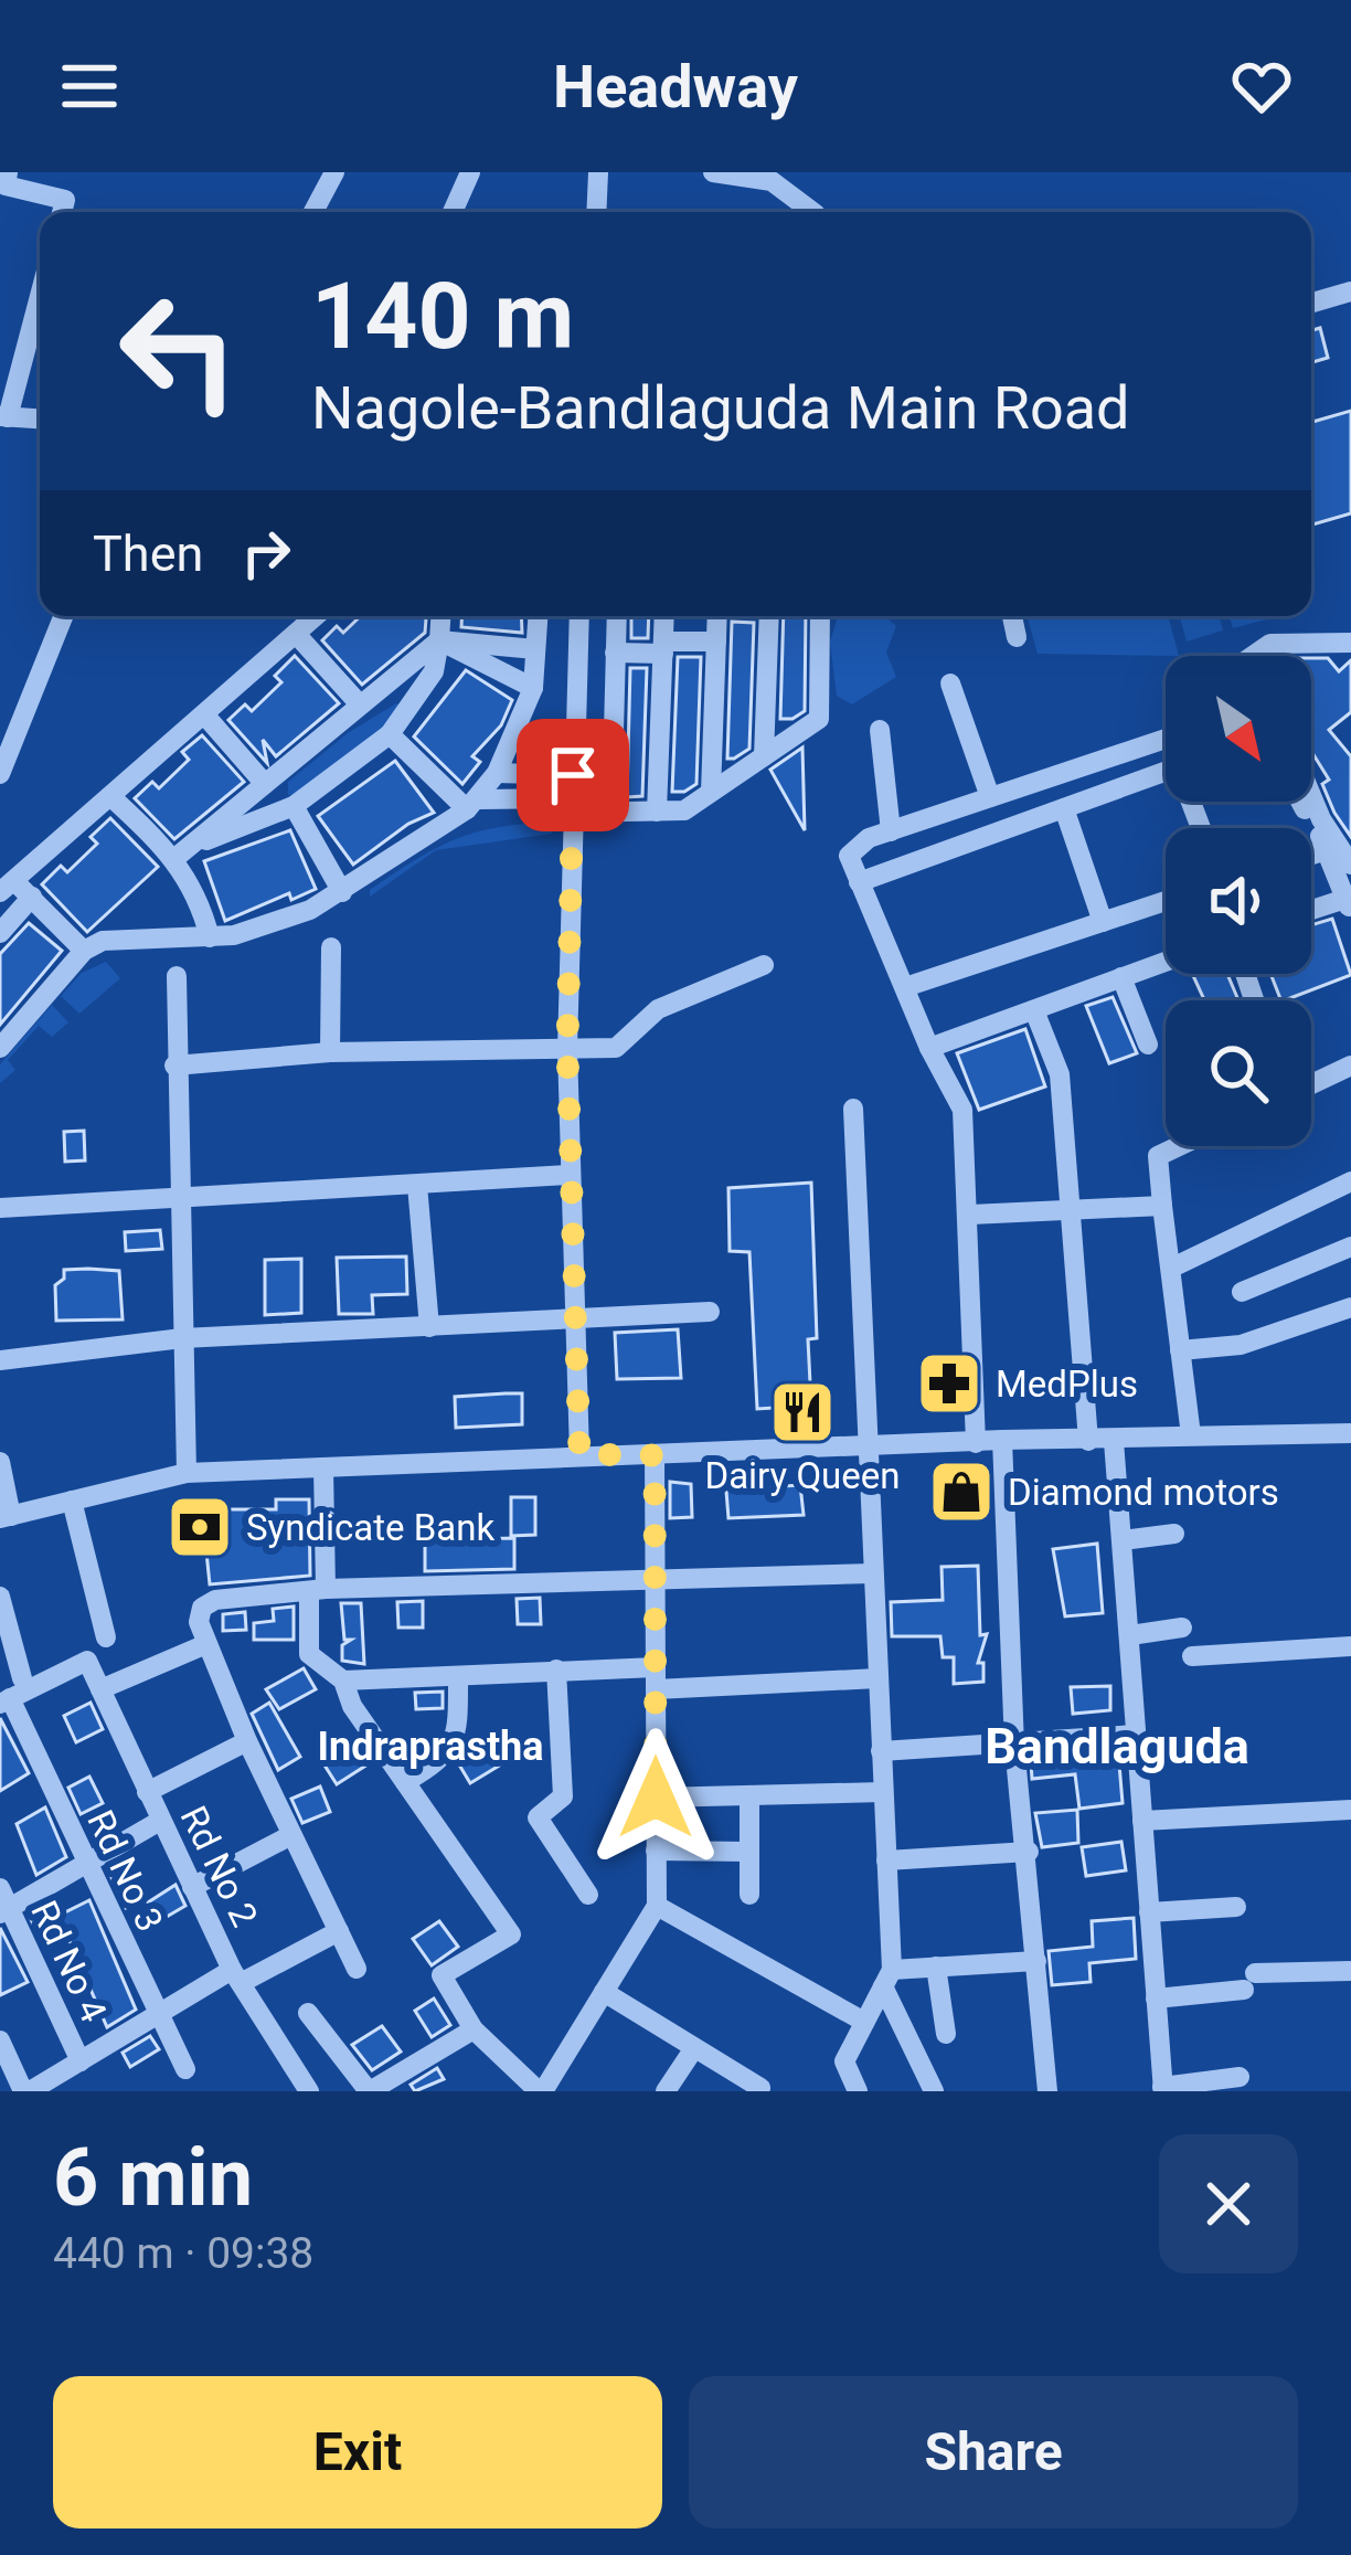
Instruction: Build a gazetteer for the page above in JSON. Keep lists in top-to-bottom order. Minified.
{"streets":{"street":["Rd No 2","Rd No 3","Rd No 4"]},"crossings":[["Rd No 2","Rd No 3"]],"districts":["Indraprastha","Bandlaguda"],"places":{"pharmacy":["MedPlus"],"restaurant":["Dairy Queen"],"shop":["Diamond motors"],"bank":["Syndicate Bank"]},"north":"bottom right","page":{"header":"Headway","turn":["140 m","Nagole-Bandlaguda Main Road"],"then":"Then","heading":["6 min","440 m · 09:38"],"buttons":["Exit","Share"]}}
